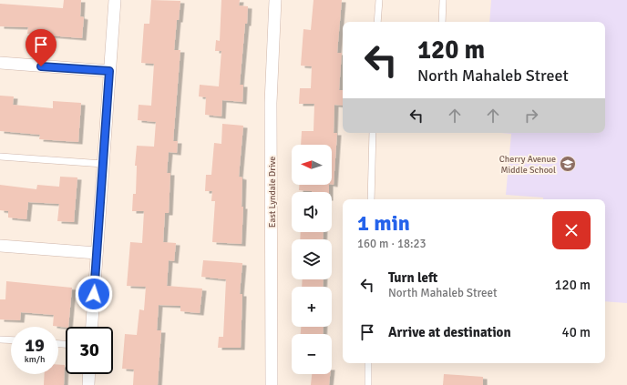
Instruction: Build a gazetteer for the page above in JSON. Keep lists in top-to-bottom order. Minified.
{"streets":{"street":["East Lyndale Drive"]},"places":{"school or university":["Cherry Avenue Middle School"]},"north":"left","page":{"turn":["120 m","North Mahaleb Street"],"map_buttons":["+","−"],"heading":["1 min","160 m · 18:23"],"list":[{"name":"Turn left","note":"North Mahaleb Street","value":"120 m"},{"name":"Arrive at destination","value":"40 m"}],"speed":"19 km/h","limit":"30"}}
